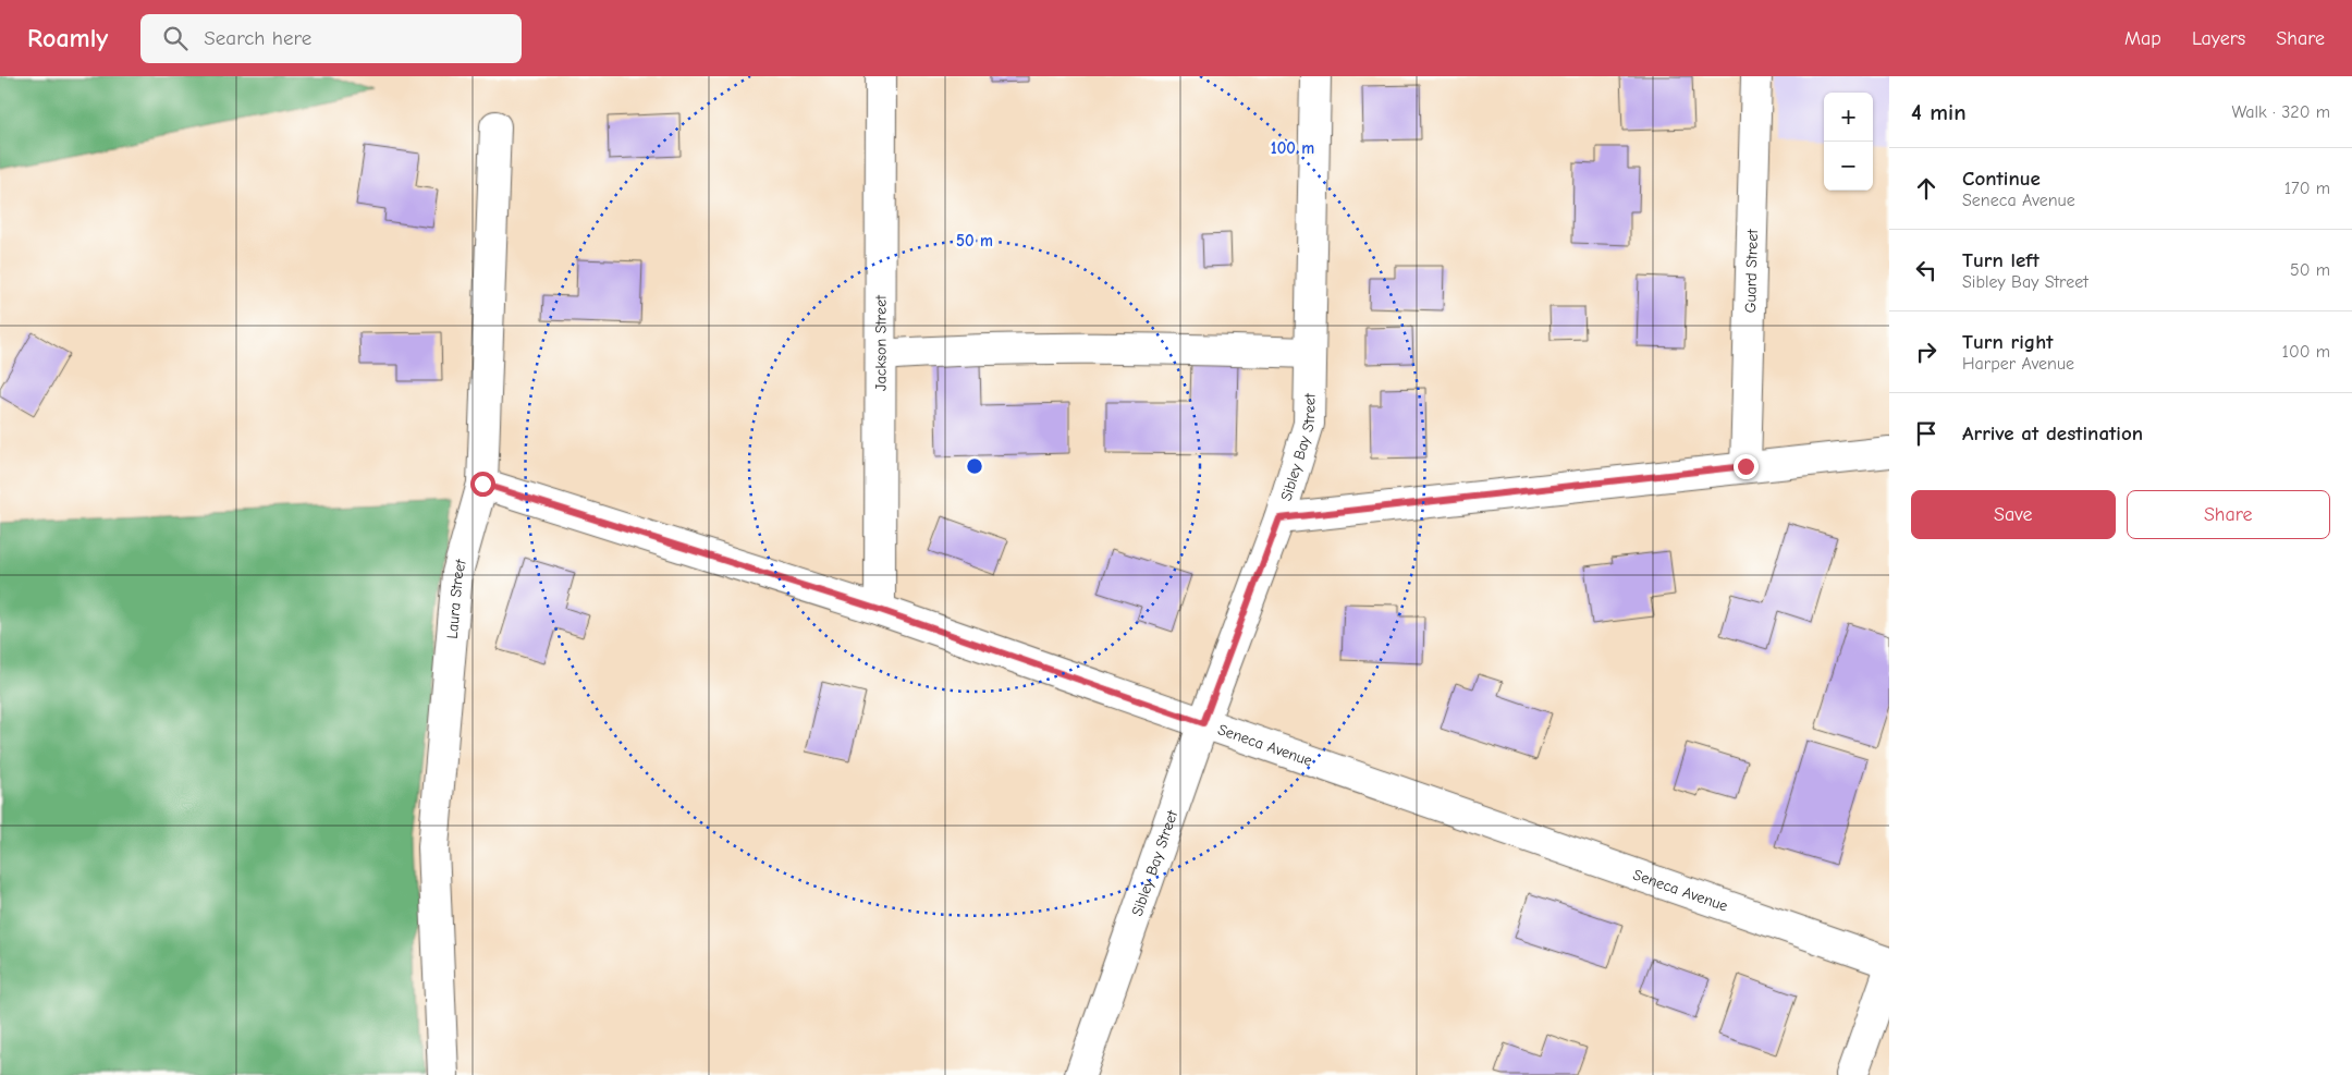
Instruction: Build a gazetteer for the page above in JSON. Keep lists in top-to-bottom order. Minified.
{"streets":{"street":["Guard Street","Jackson Street","Sibley Bay Street","Laura Street","Seneca Avenue"]},"crossings":[["Jackson Street","Seneca Avenue"],["Sibley Bay Street","Seneca Avenue"],["Laura Street","Seneca Avenue"]],"page":{"header":"Roamly","search":"Search here","nav":["Map","Layers","Share"],"heading":["4 min","Walk · 320 m"],"map_buttons":["+","−"],"list":[["Continue","Seneca Avenue","170 m"],["Turn left","Sibley Bay Street","50 m"],["Turn right","Harper Avenue","100 m"],"Arrive at destination"],"buttons":["Save","Share"]},"rings":["100 m","50 m"]}
